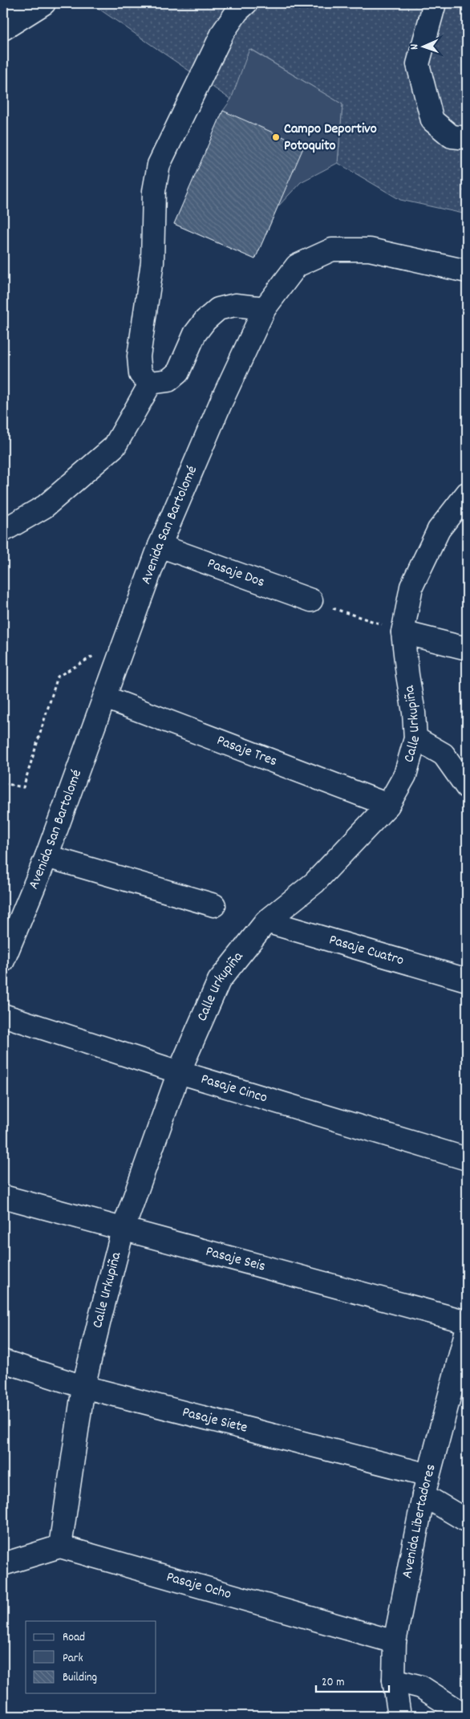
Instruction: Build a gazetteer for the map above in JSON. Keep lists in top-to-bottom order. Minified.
{"streets":{"street":["Avenida San Bartolomé","Pasaje Dos","Calle Urkupiña","Pasaje Tres","Pasaje Cuatro","Pasaje Cinco","Pasaje Seis","Pasaje Siete","Avenida Libertadores","Pasaje Ocho"]},"crossings":[["Avenida San Bartolomé","Pasaje Dos"],["Avenida San Bartolomé","Pasaje Tres"],["Calle Urkupiña","Pasaje Tres"],["Calle Urkupiña","Pasaje Cuatro"],["Calle Urkupiña","Pasaje Cinco"],["Calle Urkupiña","Pasaje Seis"],["Calle Urkupiña","Pasaje Siete"],["Calle Urkupiña","Pasaje Ocho"],["Pasaje Siete","Avenida Libertadores"],["Avenida Libertadores","Pasaje Ocho"]],"places":["Campo Deportivo Potoquito"],"legend":["Road","Park","Building"],"scale_bar":"20 m","north":"left"}
